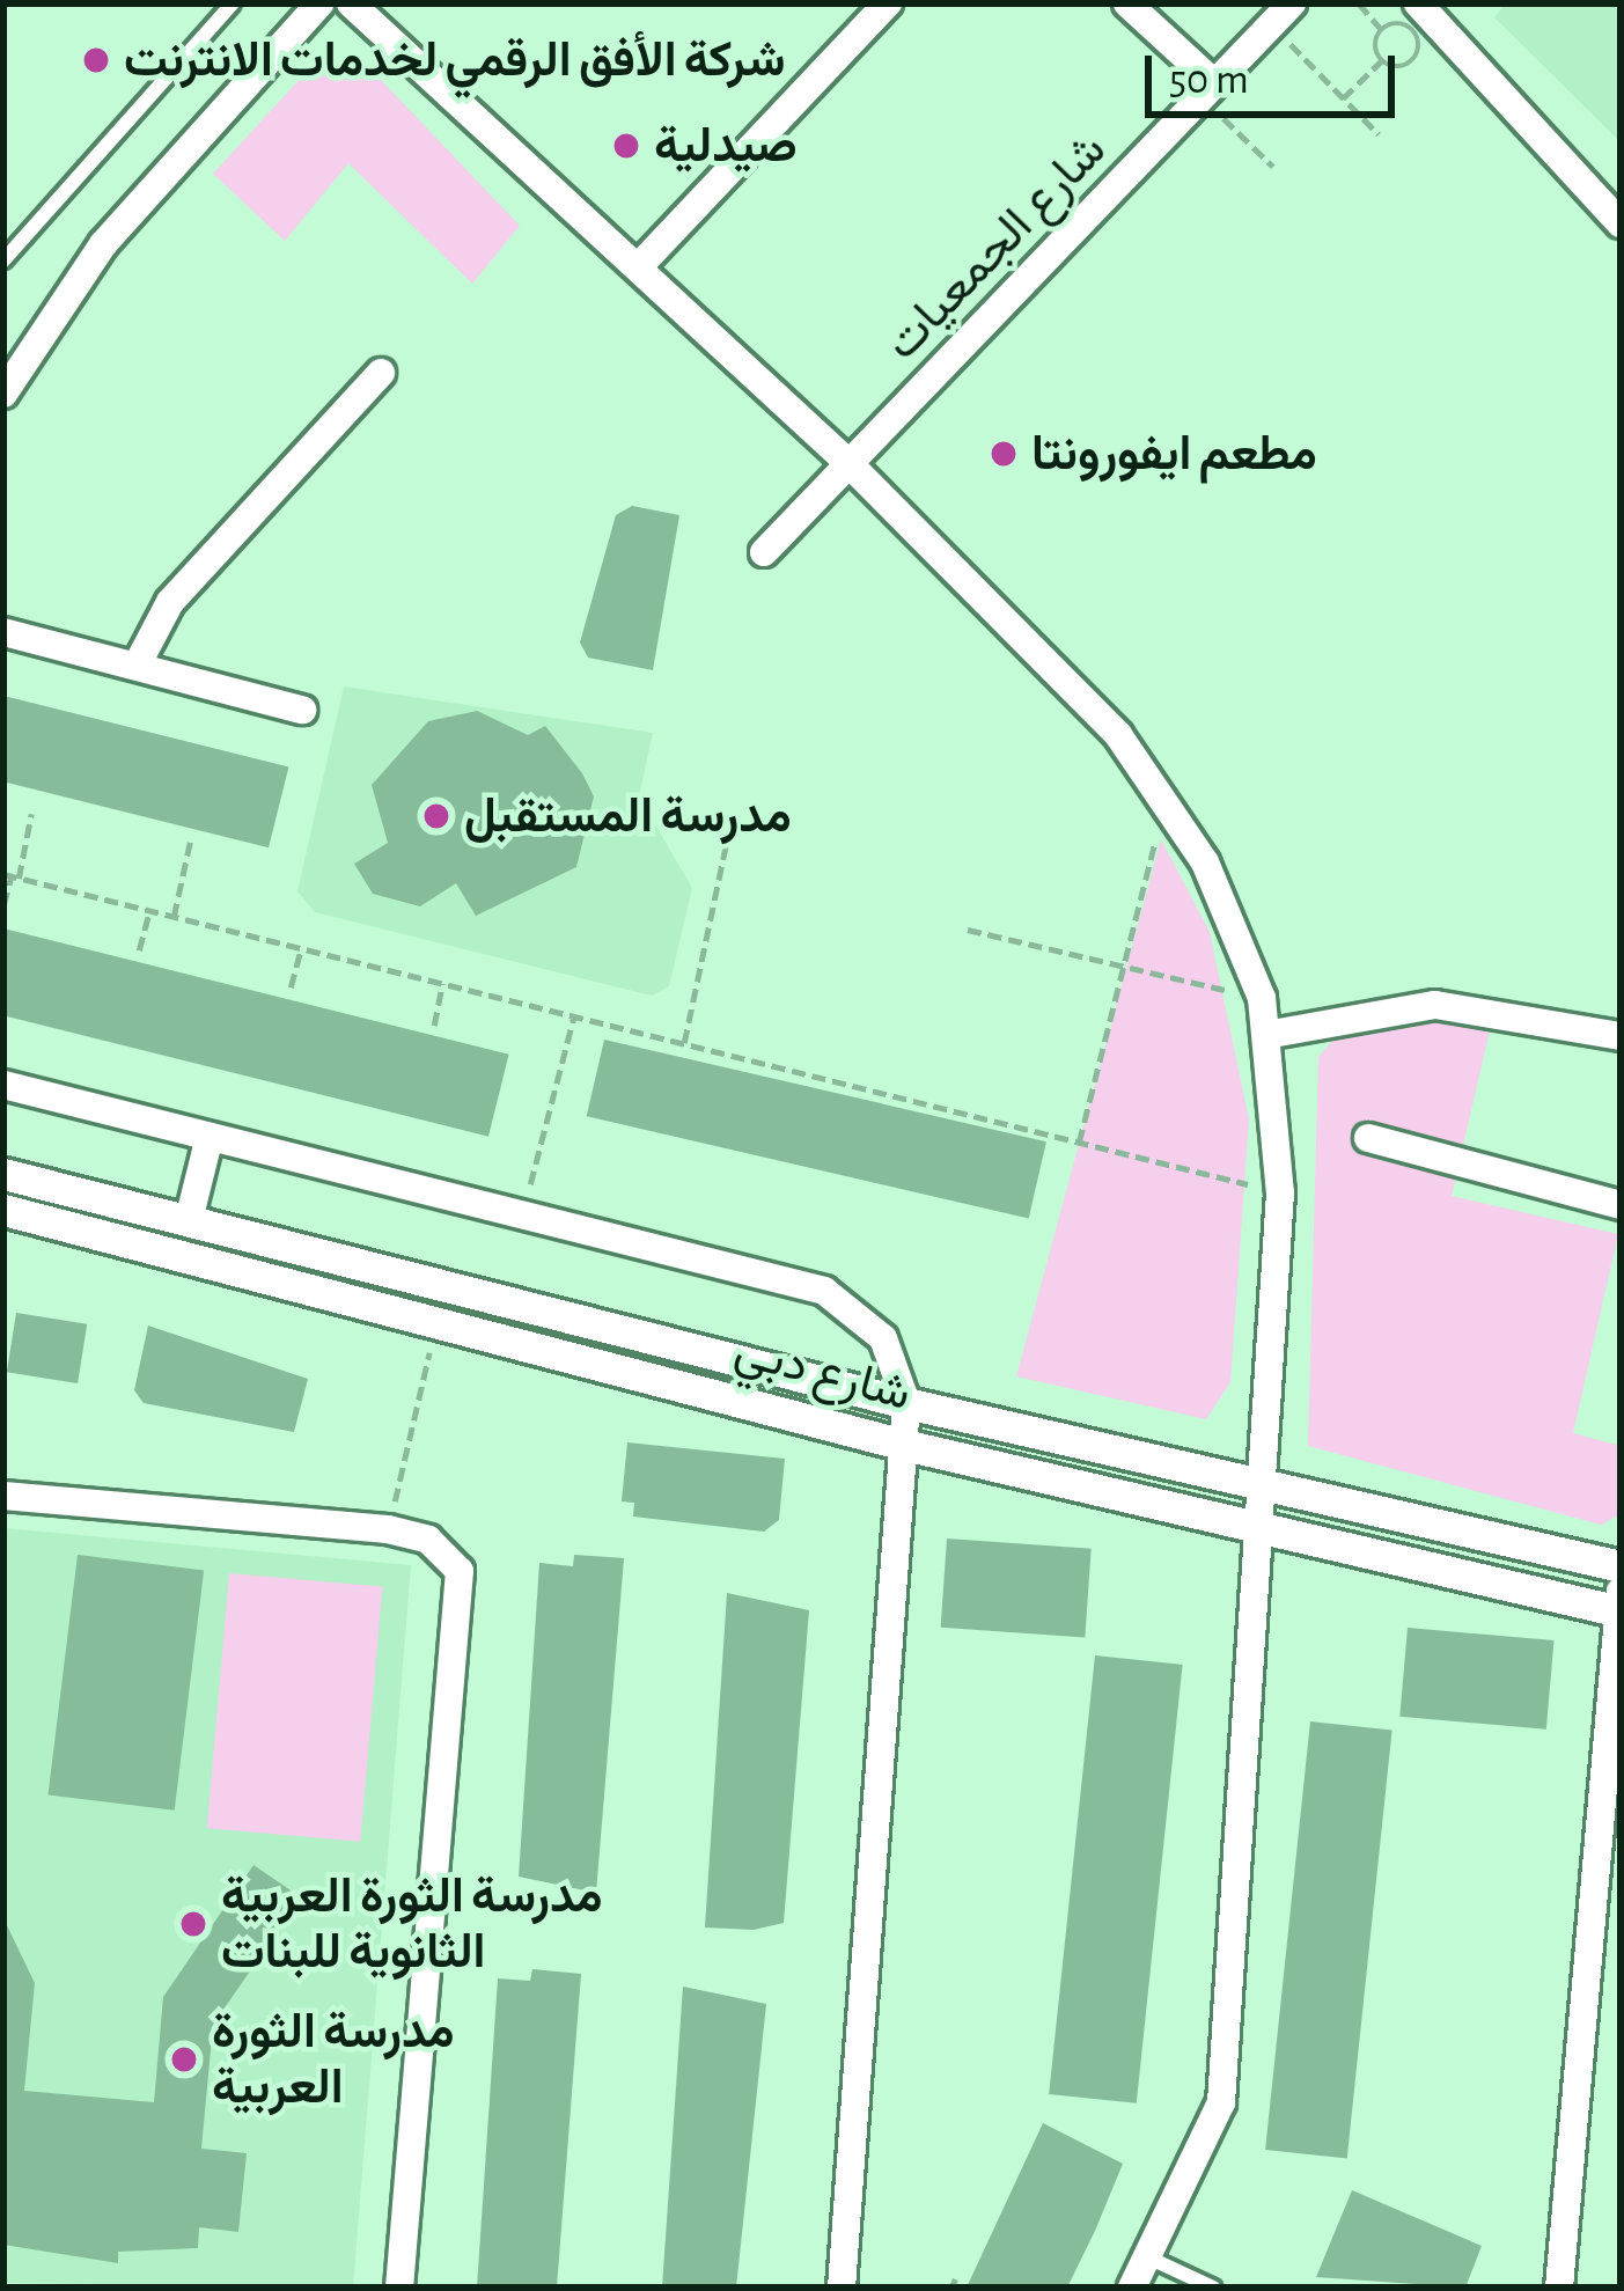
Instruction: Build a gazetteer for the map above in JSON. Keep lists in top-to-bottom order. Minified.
{"streets":{"street":["شارع الجمعيات","شارع دبي"]},"places":["شركة الأفق الرقمي لخدمات الانترنت","صيدلية","مطعم ايفورونتا","مدرسة المستقبل","مدرسة الثورة العربية الثانوية للبنات","مدرسة الثورة العربية"],"scale_bar":"50 m"}
